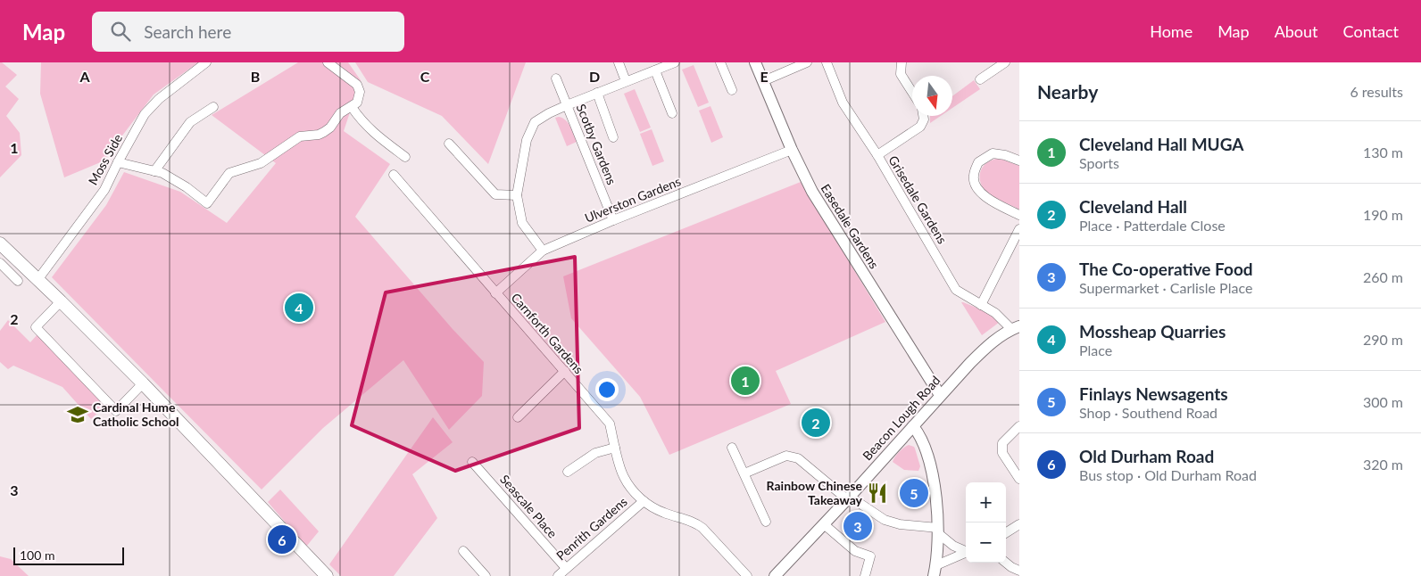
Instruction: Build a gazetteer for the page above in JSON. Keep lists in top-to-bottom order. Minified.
{"streets":{"street":["Scotby Gardens","Moss Side","Ulverston Gardens","Grisedale Gardens","Easedale Gardens","Carnforth Gardens","Beacon Lough Road","Seascale Place","Penrith Gardens"]},"crossings":[["Scotby Gardens","Ulverston Gardens"],["Ulverston Gardens","Easedale Gardens"],["Ulverston Gardens","Carnforth Gardens"],["Grisedale Gardens","Beacon Lough Road"],["Easedale Gardens","Beacon Lough Road"],["Carnforth Gardens","Penrith Gardens"],["Seascale Place","Penrith Gardens"]],"places":{"school or university":["Cardinal Hume Catholic School"],"restaurant":["Rainbow Chinese Takeaway"]},"scale_bar":"100 m","north":"bottom","page":{"header":"Map","search":"Search here","nav":["Home","Map","About","Contact"],"heading":["Nearby","6 results"],"list":[{"mark":"1","name":"Cleveland Hall MUGA","note":"Sports","value":"130 m"},{"mark":"2","name":"Cleveland Hall","note":"Place · Patterdale Close","value":"190 m"},{"mark":"3","name":"The Co-operative Food","note":"Supermarket · Carlisle Place","value":"260 m"},{"mark":"4","name":"Mossheap Quarries","note":"Place","value":"290 m"},{"mark":"5","name":"Finlays Newsagents","note":"Shop · Southend Road","value":"300 m"},{"mark":"6","name":"Old Durham Road","note":"Bus stop · Old Durham Road","value":"320 m"}],"pins":["4","1","2","5","3","6"],"map_buttons":["+","−"],"scale":"100 m"},"grid":{"columns":["A","B","C","D","E"],"rows":["1","2","3"]}}
